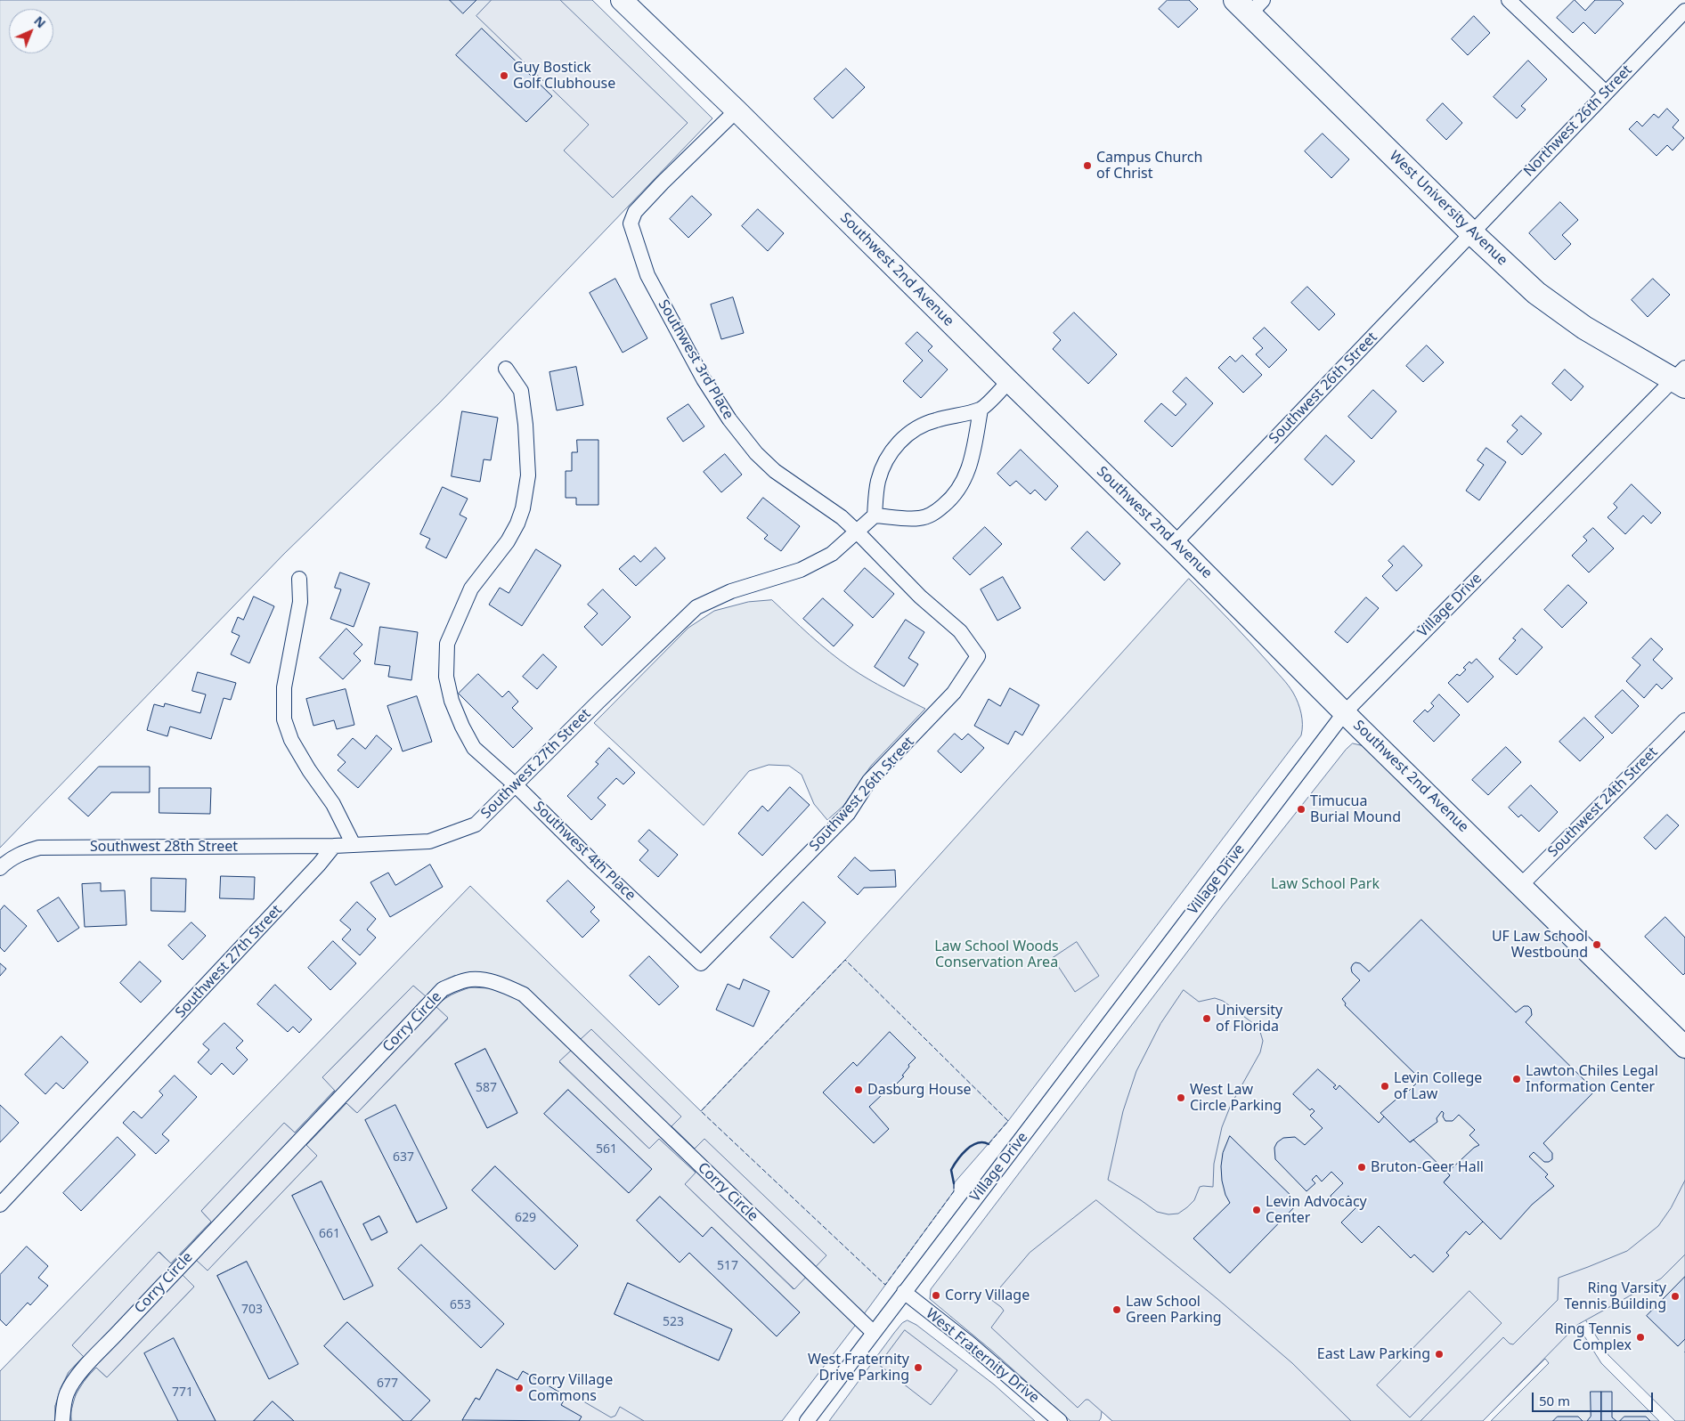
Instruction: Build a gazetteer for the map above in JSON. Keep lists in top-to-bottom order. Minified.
{"streets":{"main road":["West University Avenue","Southwest 2nd Avenue"],"street":["Northwest 26th Street","Southwest 3rd Place","Southwest 26th Street","Village Drive","Southwest 27th Street","Southwest 24th Street","Southwest 28th Street","Southwest 4th Place","Corry Circle","West Fraternity Drive"]},"crossings":[["Northwest 26th Street","West University Avenue"],["Northwest 26th Street","Southwest 26th Street"],["West University Avenue","Southwest 26th Street"],["West University Avenue","Village Drive"],["Southwest 2nd Avenue","Southwest 3rd Place"],["Southwest 2nd Avenue","Southwest 26th Street"],["Southwest 2nd Avenue","Village Drive"],["Southwest 2nd Avenue","Southwest 24th Street"],["Southwest 3rd Place","Southwest 26th Street"],["Southwest 3rd Place","Southwest 27th Street"],["Southwest 26th Street","Southwest 4th Place"],["Village Drive","Corry Circle"],["Village Drive","West Fraternity Drive"],["Southwest 27th Street","Southwest 28th Street"],["Southwest 27th Street","Southwest 4th Place"]],"parks":["Law School Park","Law School Woods Conservation Area"],"places":["Guy Bostick Golf Clubhouse","Campus Church of Christ","Timucua Burial Mound","UF Law School Westbound","University of Florida","Lawton Chiles Legal Information Center","Levin College of Law","Dasburg House","West Law Circle Parking","Bruton-Geer Hall","Levin Advocacy Center","Corry Village","Ring Varsity Tennis Building","Law School Green Parking","Ring Tennis Complex","East Law Parking","West Fraternity Drive Parking","Corry Village Commons"],"house_numbers":["587","561","637","629","661","517","653","703","523","677","771"],"scale_bar":"50 m","north":"top right"}
